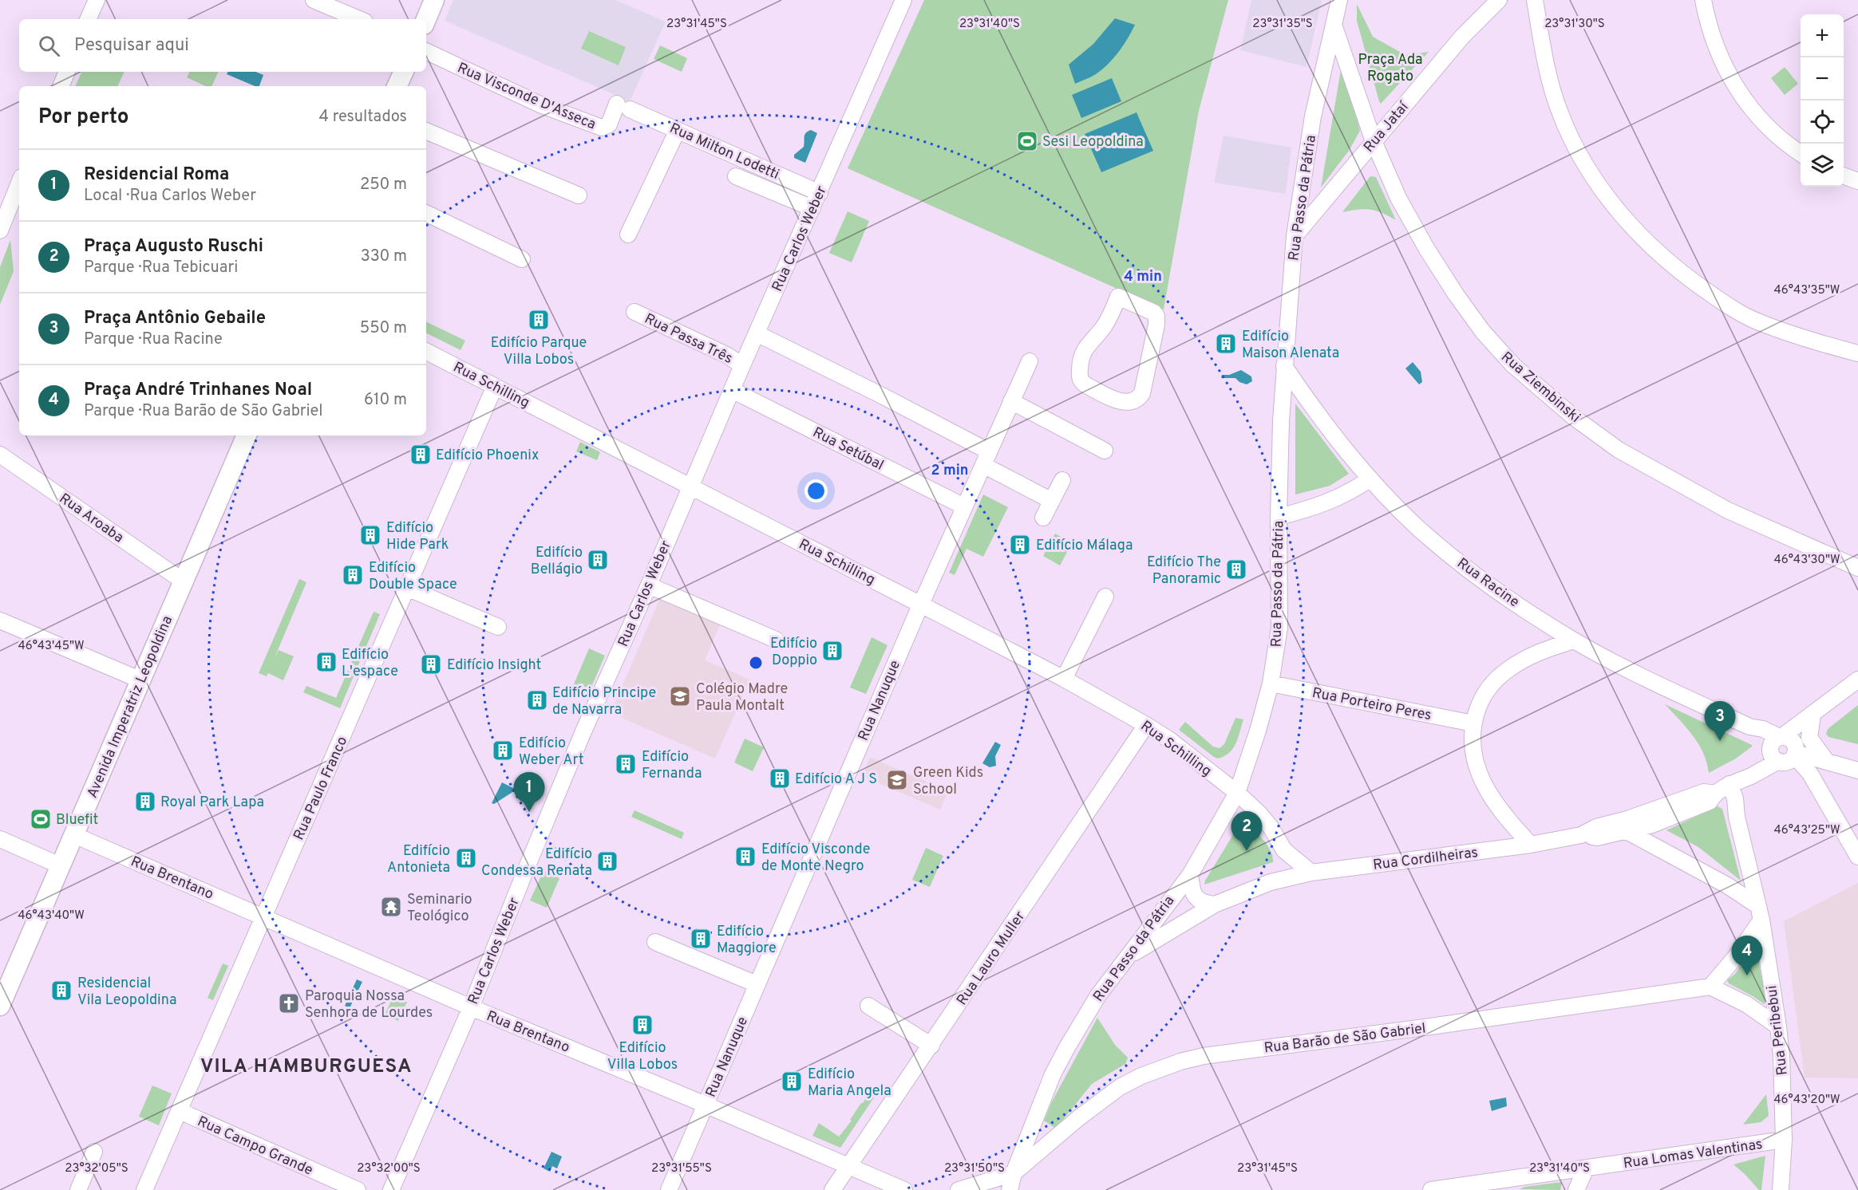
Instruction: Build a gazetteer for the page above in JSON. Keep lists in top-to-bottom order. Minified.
{"streets":{"main road":["Avenida Imperatriz Leopoldina"],"street":["Rua Visconde D'Asseca","Rua Jataí","Rua Milton Lodetti","Rua Passo da Pátria","Rua Carlos Weber","Rua Passa Três","Rua Schilling","Rua Ziembinski","Rua Setúbal","Rua Aroaba","Rua Racine","Rua Nanuque","Rua Porteiro Peres","Rua Paulo Franco","Rua Cordilheiras","Rua Brentano","Rua Lauro Muller","Rua Peribebui","Rua Barão de São Gabriel","Rua Campo Grande","Rua Lomas Valentinas"]},"crossings":[["Rua Visconde D'Asseca","Rua Milton Lodetti"],["Rua Jataí","Rua Passo da Pátria"],["Rua Jataí","Rua Ziembinski"],["Rua Milton Lodetti","Rua Carlos Weber"],["Rua Passo da Pátria","Rua Schilling"],["Rua Passo da Pátria","Rua Ziembinski"],["Rua Passo da Pátria","Rua Racine"],["Rua Passo da Pátria","Rua Porteiro Peres"],["Rua Passo da Pátria","Rua Cordilheiras"],["Rua Passo da Pátria","Rua Barão de São Gabriel"],["Rua Carlos Weber","Rua Passa Três"],["Rua Carlos Weber","Rua Schilling"],["Rua Carlos Weber","Rua Setúbal"],["Rua Carlos Weber","Rua Brentano"],["Rua Schilling","Rua Nanuque"],["Rua Schilling","Rua Paulo Franco"],["Rua Schilling","Rua Lauro Muller"],["Rua Setúbal","Rua Nanuque"],["Rua Aroaba","Avenida Imperatriz Leopoldina"],["Rua Racine","Rua Cordilheiras"],["Rua Nanuque","Rua Brentano"],["Avenida Imperatriz Leopoldina","Rua Brentano"],["Rua Paulo Franco","Rua Brentano"],["Rua Paulo Franco","Rua Campo Grande"],["Rua Cordilheiras","Rua Peribebui"],["Rua Brentano","Rua Lauro Muller"],["Rua Peribebui","Rua Lomas Valentinas"]],"districts":["VILA HAMBURGUESA"],"parks":["Praça Ada Rogato"],"places":{"sports":["Sesi Leopoldina","Bluefit"],"building":["Edifício Parque Villa Lobos","Edifício Maison Alenata","Edifício Phoenix","Edifício Hide Park","Edifício Málaga","Edifício Bellágio","Edifício The Panoramic","Edifício Double Space","Edifício Doppio","Edifício L'espace","Edifício Insight","Edifício Principe de Navarra","Edifício Weber Art","Edifício Fernanda","Edifício A J S","Royal Park Lapa","Edifício Visconde de Monte Negro","Edifício Antonieta","Edifício Condessa Renata","Edifício Maggiore","Residencial Vila Leopoldina","Edifício Villa Lobos","Edifício Maria Angela"],"school or university":["Colégio Madre Paula Montalt","Green Kids School"],"temple":["Seminario Teológico"],"church":["Paroquia Nossa Senhora de Lourdes"]},"page":{"map_buttons":["+","−"],"search":"Pesquisar aqui","heading":["Por perto","4 resultados"],"list":[{"mark":"1","name":"Residencial Roma","note":"Local · Rua Carlos Weber","value":"250 m"},{"mark":"2","name":"Praça Augusto Ruschi","note":"Parque · Rua Tebicuari","value":"330 m"},{"mark":"3","name":"Praça Antônio Gebaile","note":"Parque · Rua Racine","value":"550 m"},{"mark":"4","name":"Praça André Trinhanes Noal","note":"Parque · Rua Barão de São Gabriel","value":"610 m"}],"pins":["3","1","2","4"]},"coordinates":["23°31'45\"S","23°31'40\"S","23°31'35\"S","23°31'30\"S","46°43'35\"W","46°43'30\"W","46°43'45\"W","46°43'25\"W","46°43'40\"W","46°43'20\"W","23°32'05\"S","23°32'00\"S","23°31'55\"S","23°31'50\"S"],"rings":["4 min","2 min"]}
